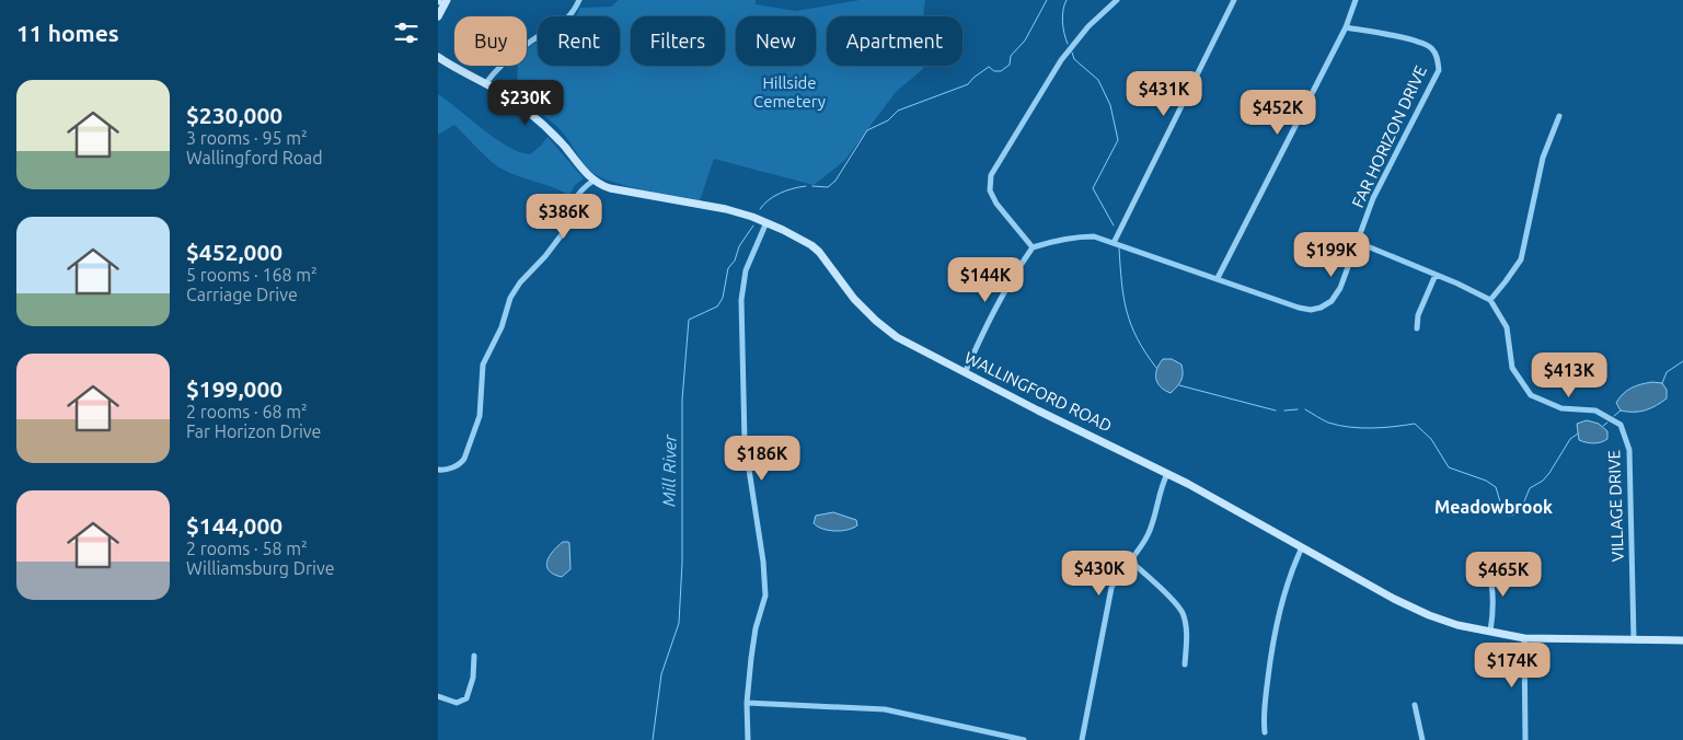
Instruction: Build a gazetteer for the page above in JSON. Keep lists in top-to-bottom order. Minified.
{"streets":{"street":["FAR HORIZON DRIVE","WALLINGFORD ROAD","VILLAGE DRIVE"]},"crossings":[["WALLINGFORD ROAD","VILLAGE DRIVE"]],"districts":["Meadowbrook"],"water":["Mill River"],"parks":["Hillside Cemetery"],"page":{"heading":"11 homes","chip":["Buy","Rent","Filters","New","Apartment"],"list":[{"name":"$230,000","note":"3 rooms · 95 m² · Wallingford Road"},{"name":"$452,000","note":"5 rooms · 168 m² · Carriage Drive"},{"name":"$199,000","note":"2 rooms · 68 m² · Far Horizon Drive"},{"name":"$144,000","note":"2 rooms · 58 m² · Williamsburg Drive"}],"price":["$431K","$230K","$452K","$386K","$199K","$144K","$413K","$186K","$430K","$465K","$174K"]}}
